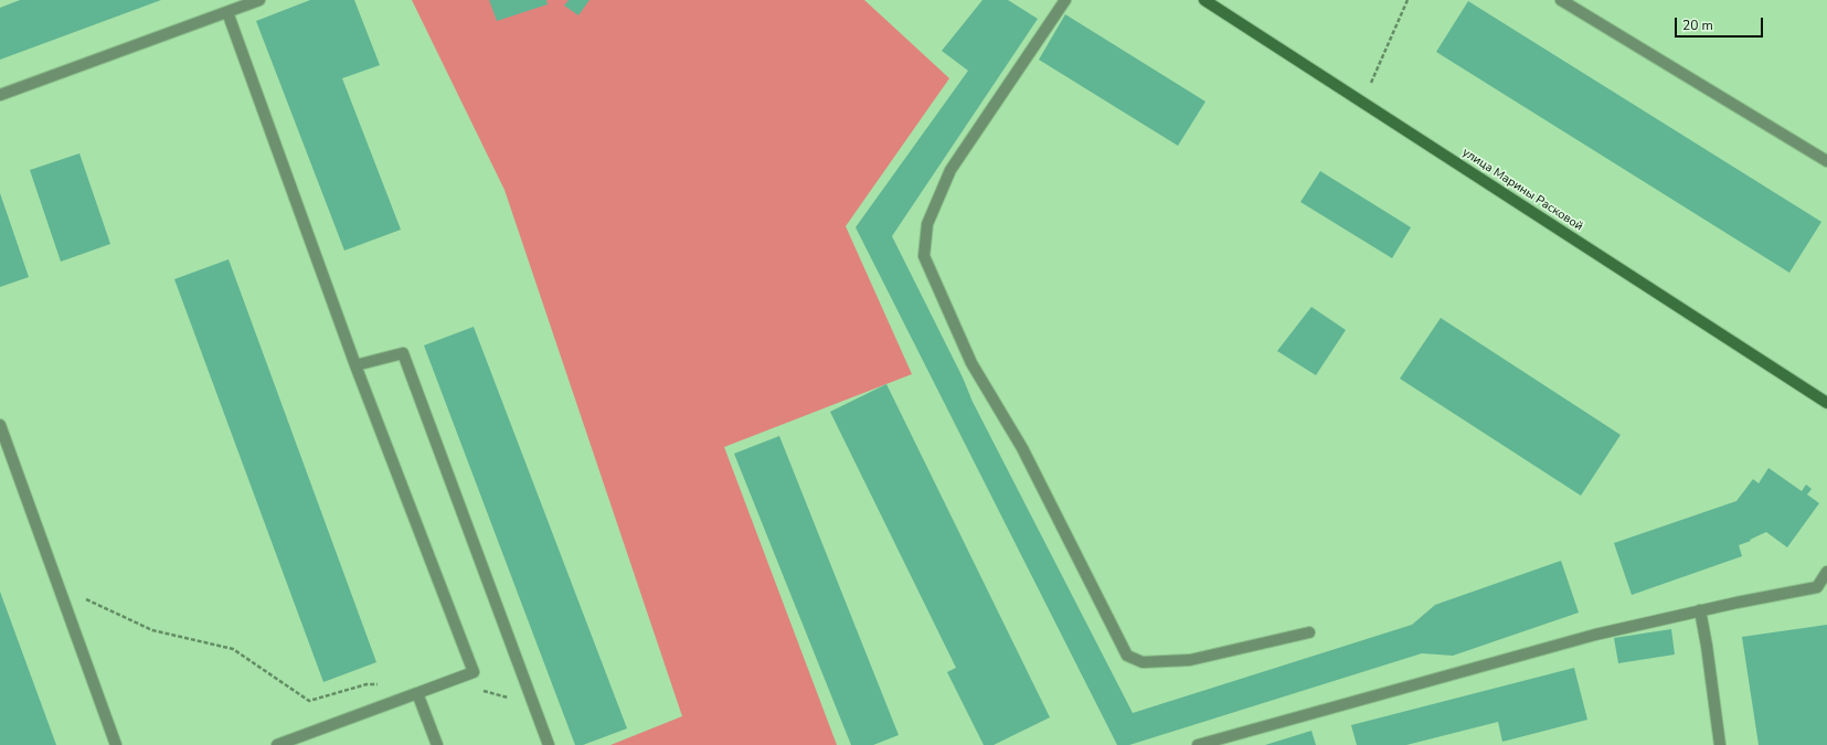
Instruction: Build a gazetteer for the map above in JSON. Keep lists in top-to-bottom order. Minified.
{"streets":{"main road":["улица Марины Расковой"]},"scale_bar":"20 m"}
